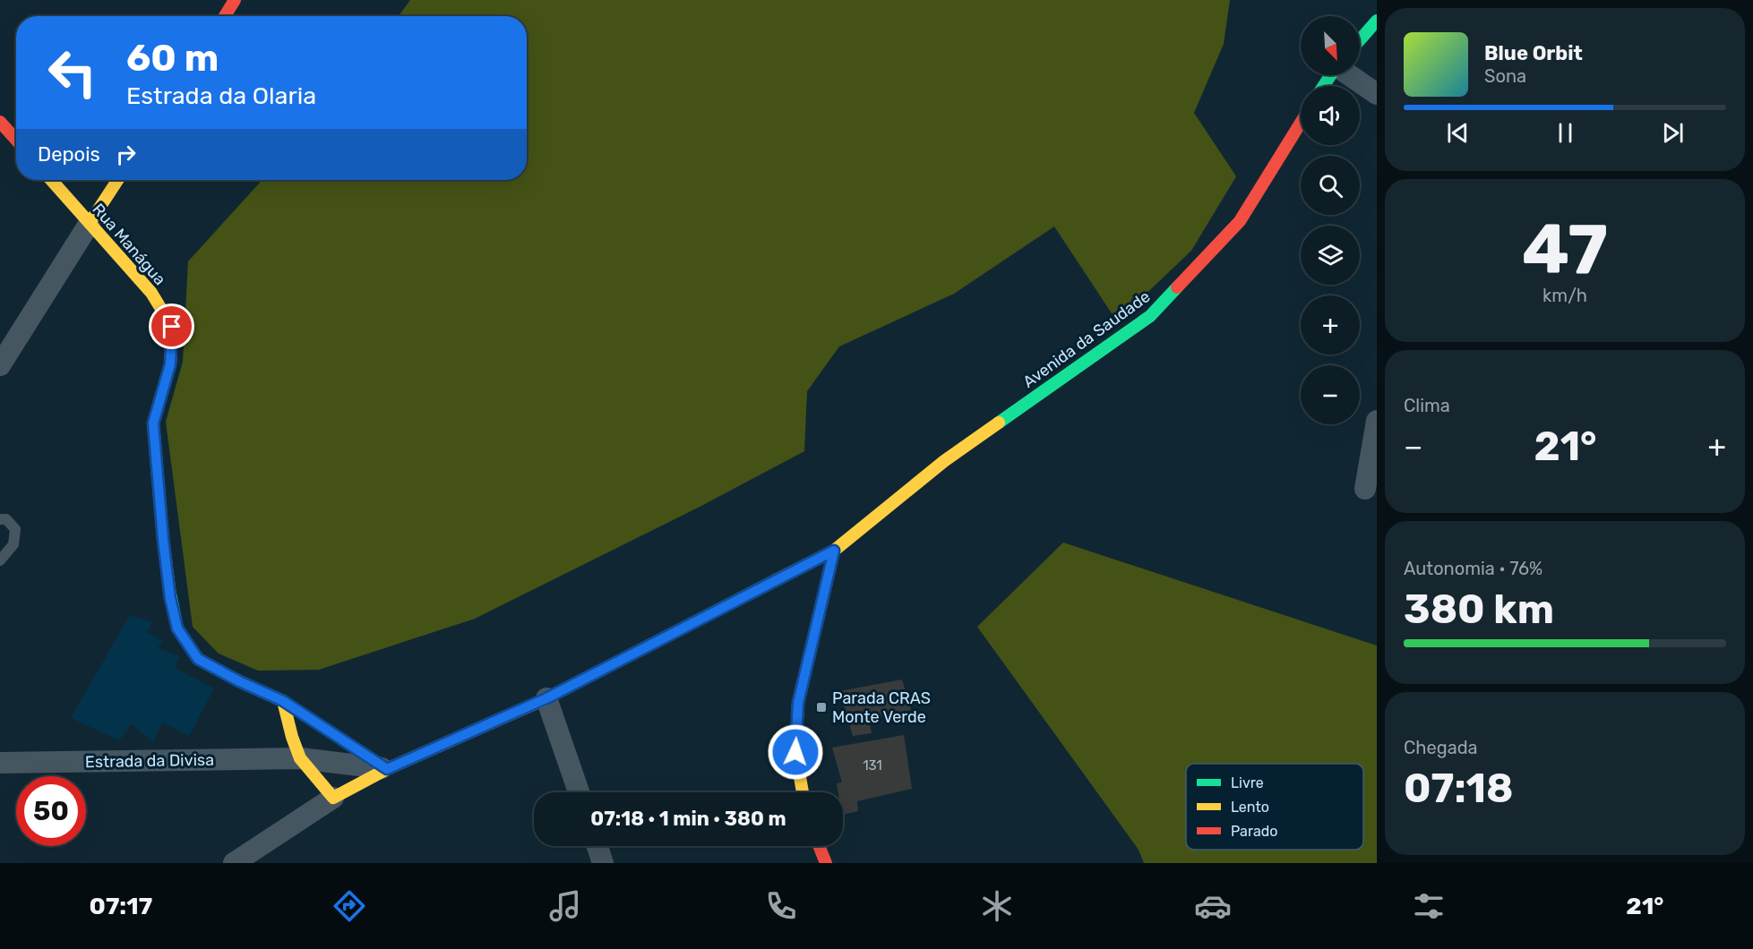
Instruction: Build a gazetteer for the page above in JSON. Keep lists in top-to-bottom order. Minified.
{"streets":{"street":["Rua Manágua","Avenida da Saudade","Estrada da Divisa"]},"crossings":[["Rua Manágua","Avenida da Saudade"],["Rua Manágua","Estrada da Divisa"],["Avenida da Saudade","Estrada da Divisa"]],"places":{"transit":["Parada CRAS Monte Verde"]},"house_numbers":["131"],"legend":["Livre","Lento","Parado"],"north":"bottom right","page":{"map_buttons":["+","−"],"turn":["60 m","Estrada da Olaria"],"song":["Blue Orbit","Sona"],"then":"Depois","tile":[["47","km/h"],"Clima",["Autonomia · 76%","380 km"],["Chegada","07:18"]],"heat":["−","21°","+"],"limit":"50","trip":"07:18 · 1 min · 380 m","tabs":["07:17","21°"]}}
